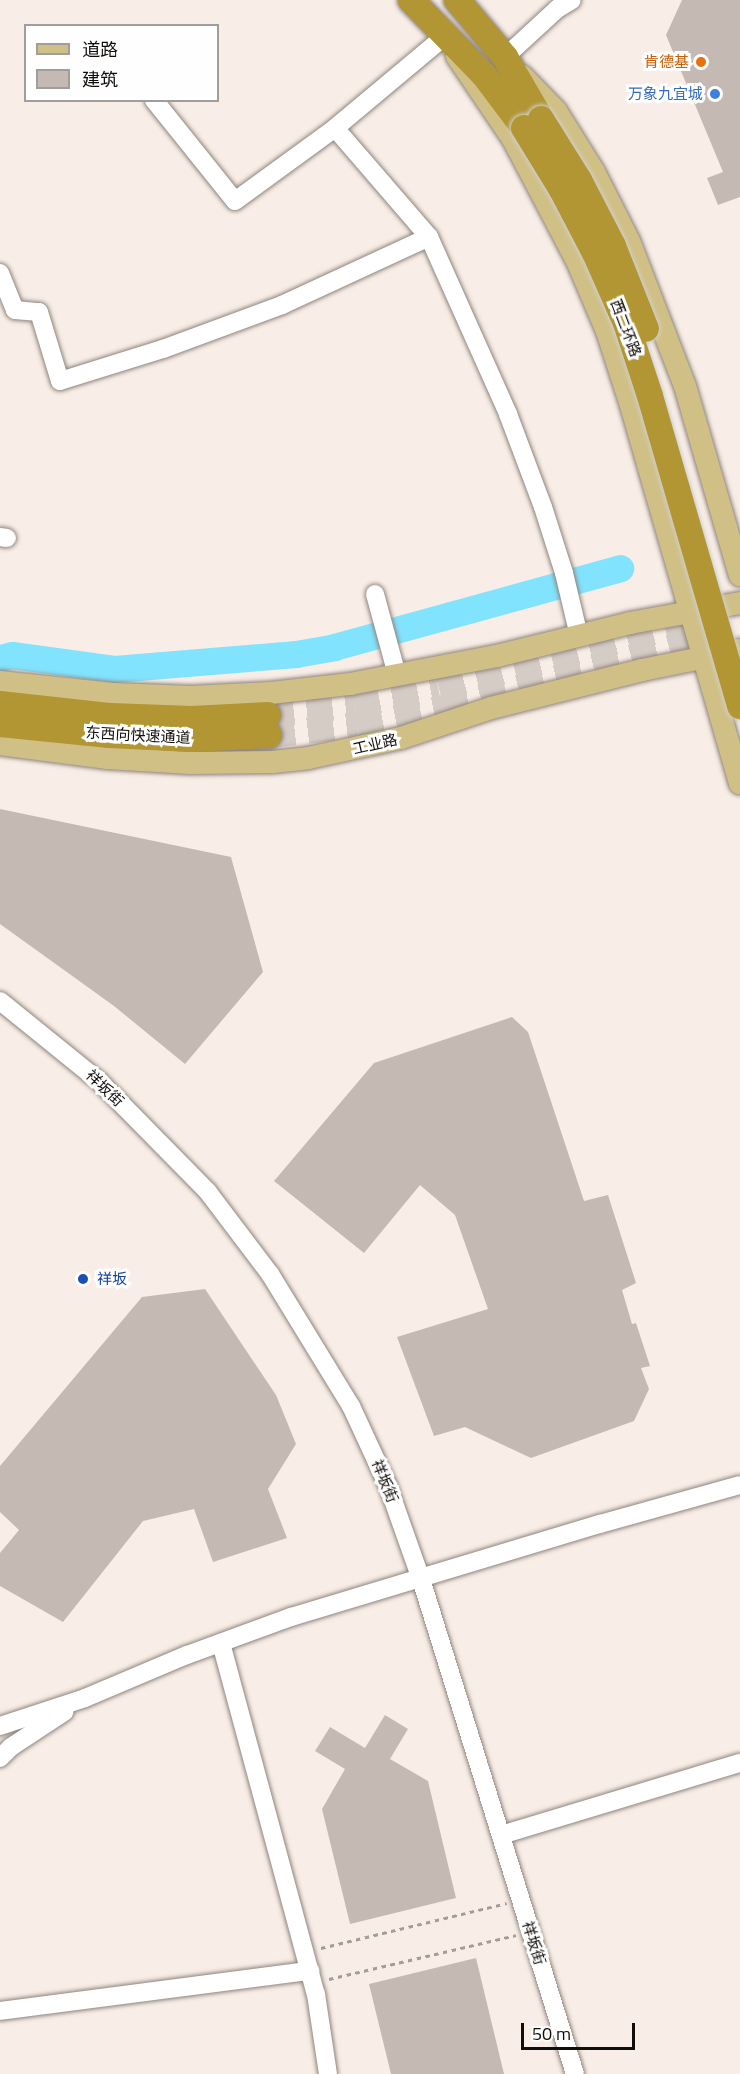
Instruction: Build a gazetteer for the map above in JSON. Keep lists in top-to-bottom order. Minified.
{"streets":{"highway":["西二环路","东西向快速通道"],"main road":["工业路"],"street":["祥坂街"]},"crossings":[["西二环路","工业路"],["东西向快速通道","工业路"]],"places":["肯德基","万象九宜城","祥坂"],"legend":["道路","建筑"],"scale_bar":"50 m"}
